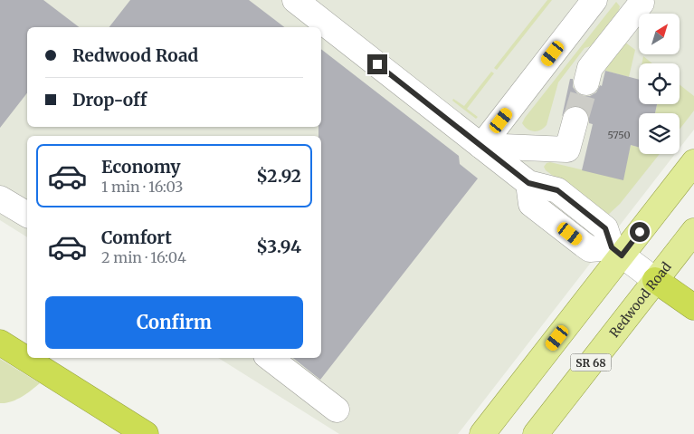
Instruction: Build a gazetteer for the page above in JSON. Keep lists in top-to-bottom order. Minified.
{"streets":{"main road":["Redwood Road","SR 68"]},"house_numbers":["5750"],"north":"top right","page":{"banner":["Redwood Road","Drop-off"],"list":[{"name":"Economy","note":"1 min · 16:03","value":"$2.92"},{"name":"Comfort","note":"2 min · 16:04","value":"$3.94"}],"buttons":"Confirm"}}
